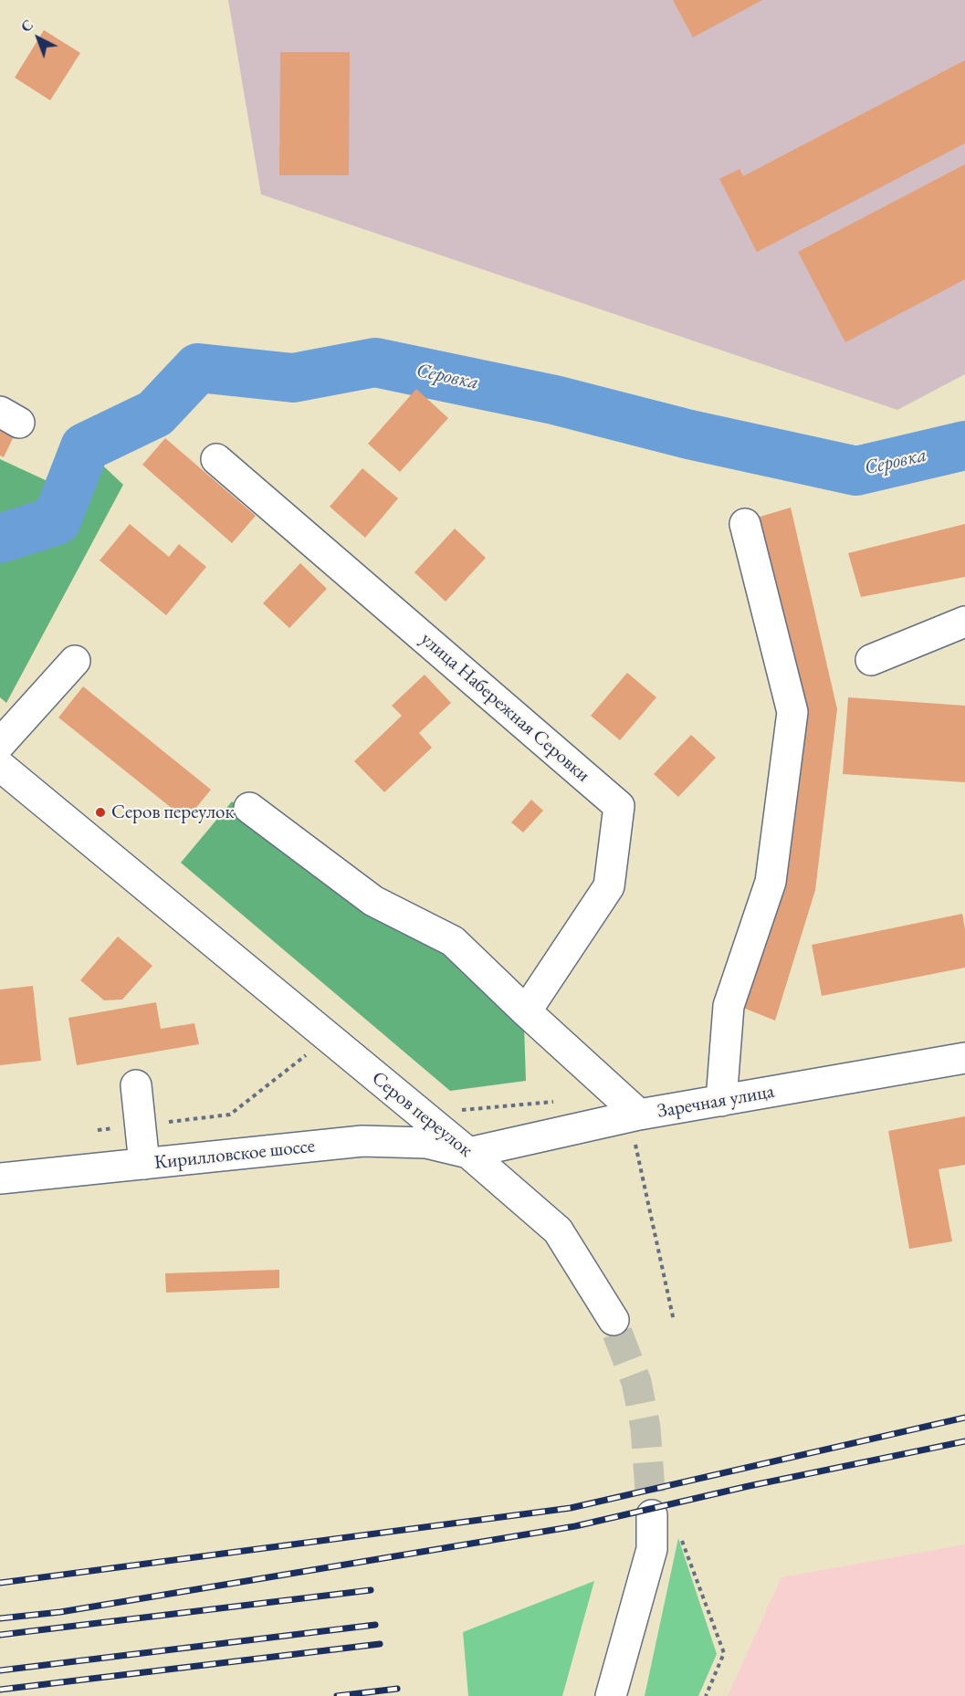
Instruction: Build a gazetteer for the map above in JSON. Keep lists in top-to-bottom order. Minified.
{"streets":{"street":["улица Набережная Серовки","Заречная улица","Серов переулок","Кирилловское шоссе"]},"crossings":[["Заречная улица","Серов переулок"],["Заречная улица","Кирилловское шоссе"],["Серов переулок","Кирилловское шоссе"]],"water":["Серовка"],"places":["Серов переулок"],"north":"top left"}
